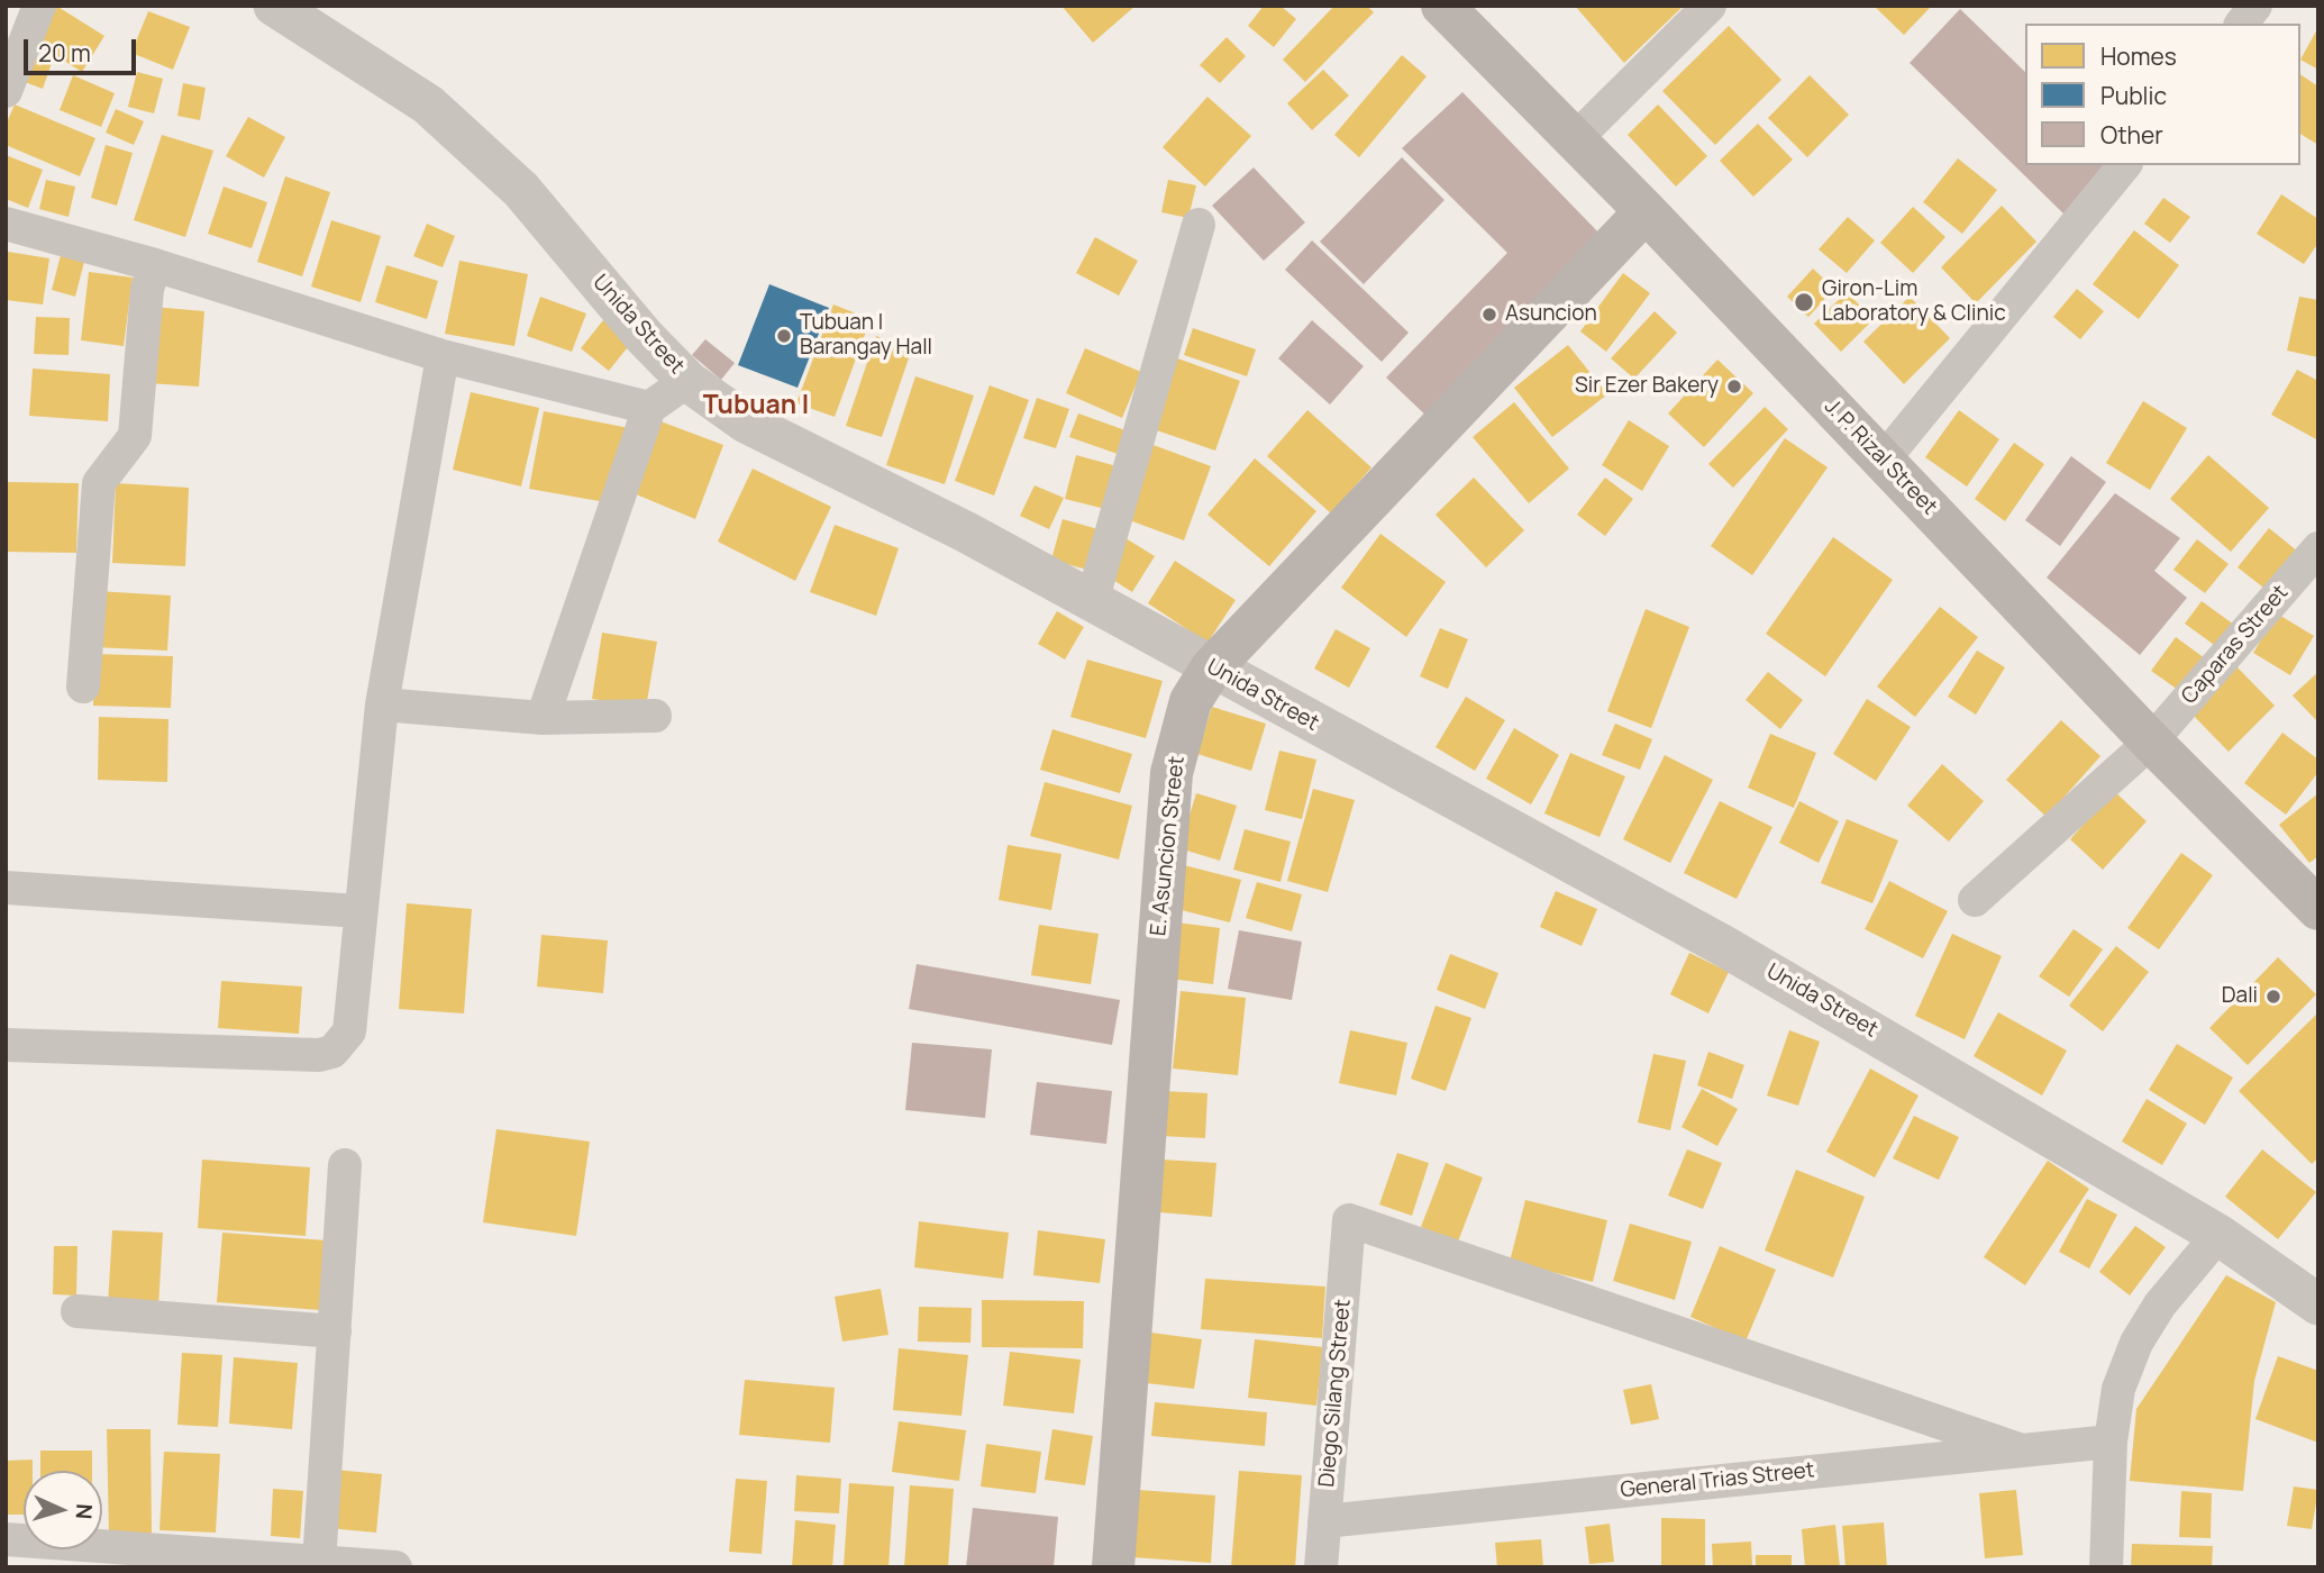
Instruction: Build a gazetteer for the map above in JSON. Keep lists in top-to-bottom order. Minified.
{"streets":{"main road":["J. P. Rizal Street","E. Asuncion Street"],"street":["Unida Street","Caparas Street","Diego Silang Street","General Trias Street"]},"crossings":[["Unida Street","E. Asuncion Street"],["J. P. Rizal Street","Caparas Street"],["J. P. Rizal Street","E. Asuncion Street"],["Diego Silang Street","General Trias Street"]],"districts":["Tubuan I"],"places":["Giron-Lim Laboratory & Clinic","Asuncion","Tubuan I Barangay Hall","Sir Ezer Bakery","Dali"],"legend":["Homes","Public","Other"],"scale_bar":"20 m","north":"right"}
